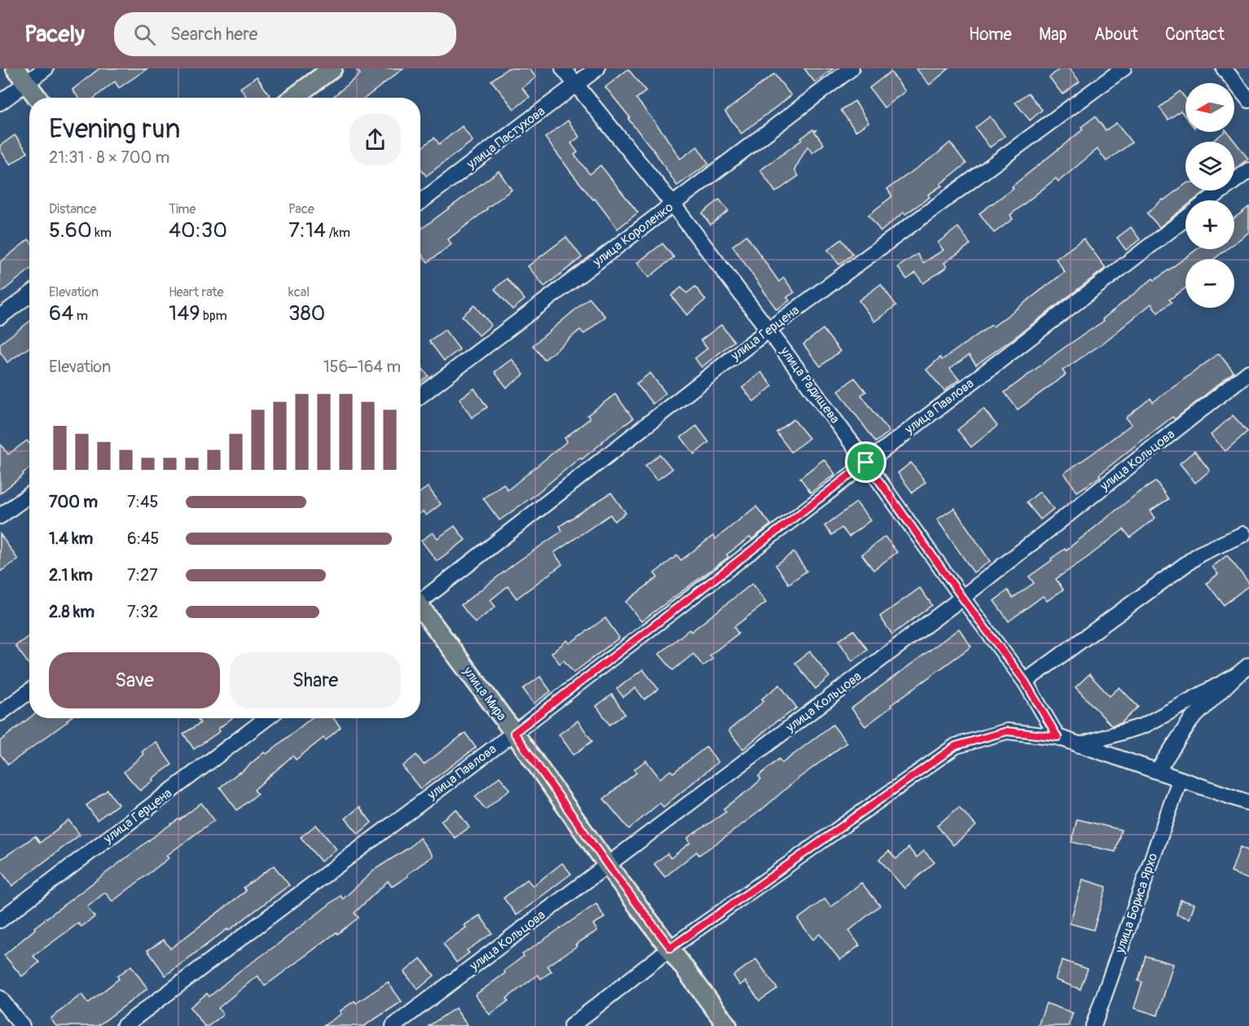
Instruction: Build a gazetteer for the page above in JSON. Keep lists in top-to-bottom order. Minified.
{"streets":{"main road":["улица Мира"],"street":["улица Пастухова","улица Короленко","улица Герцена","улица Радищева","улица Павлова","улица Кольцова","улица Бориса Ярхо"]},"crossings":[["улица Пастухова","улица Радищева"],["улица Короленко","улица Радищева"],["улица Герцена","улица Радищева"],["улица Радищева","улица Павлова"],["улица Радищева","улица Кольцова"],["улица Павлова","улица Мира"],["улица Кольцова","улица Мира"]],"north":"left","page":{"header":"Pacely","search":"Search here","nav":["Home","Map","About","Contact"],"map_buttons":["+","−"],"heading":["Evening run","21:31 · 8 × 700 m"],"stats":[["Distance","5.60 km"],["Time","40:30"],["Pace","7:14 /km"],["Elevation","64 m"],["Heart rate","149 bpm"],["kcal","380"]],"chart":["Elevation","156–164 m"],"list":[{"name":"700 m","note":"7:45"},{"name":"1.4 km","note":"6:45"},{"name":"2.1 km","note":"7:27"},{"name":"2.8 km","note":"7:32"}],"buttons":["Save","Share"]}}
